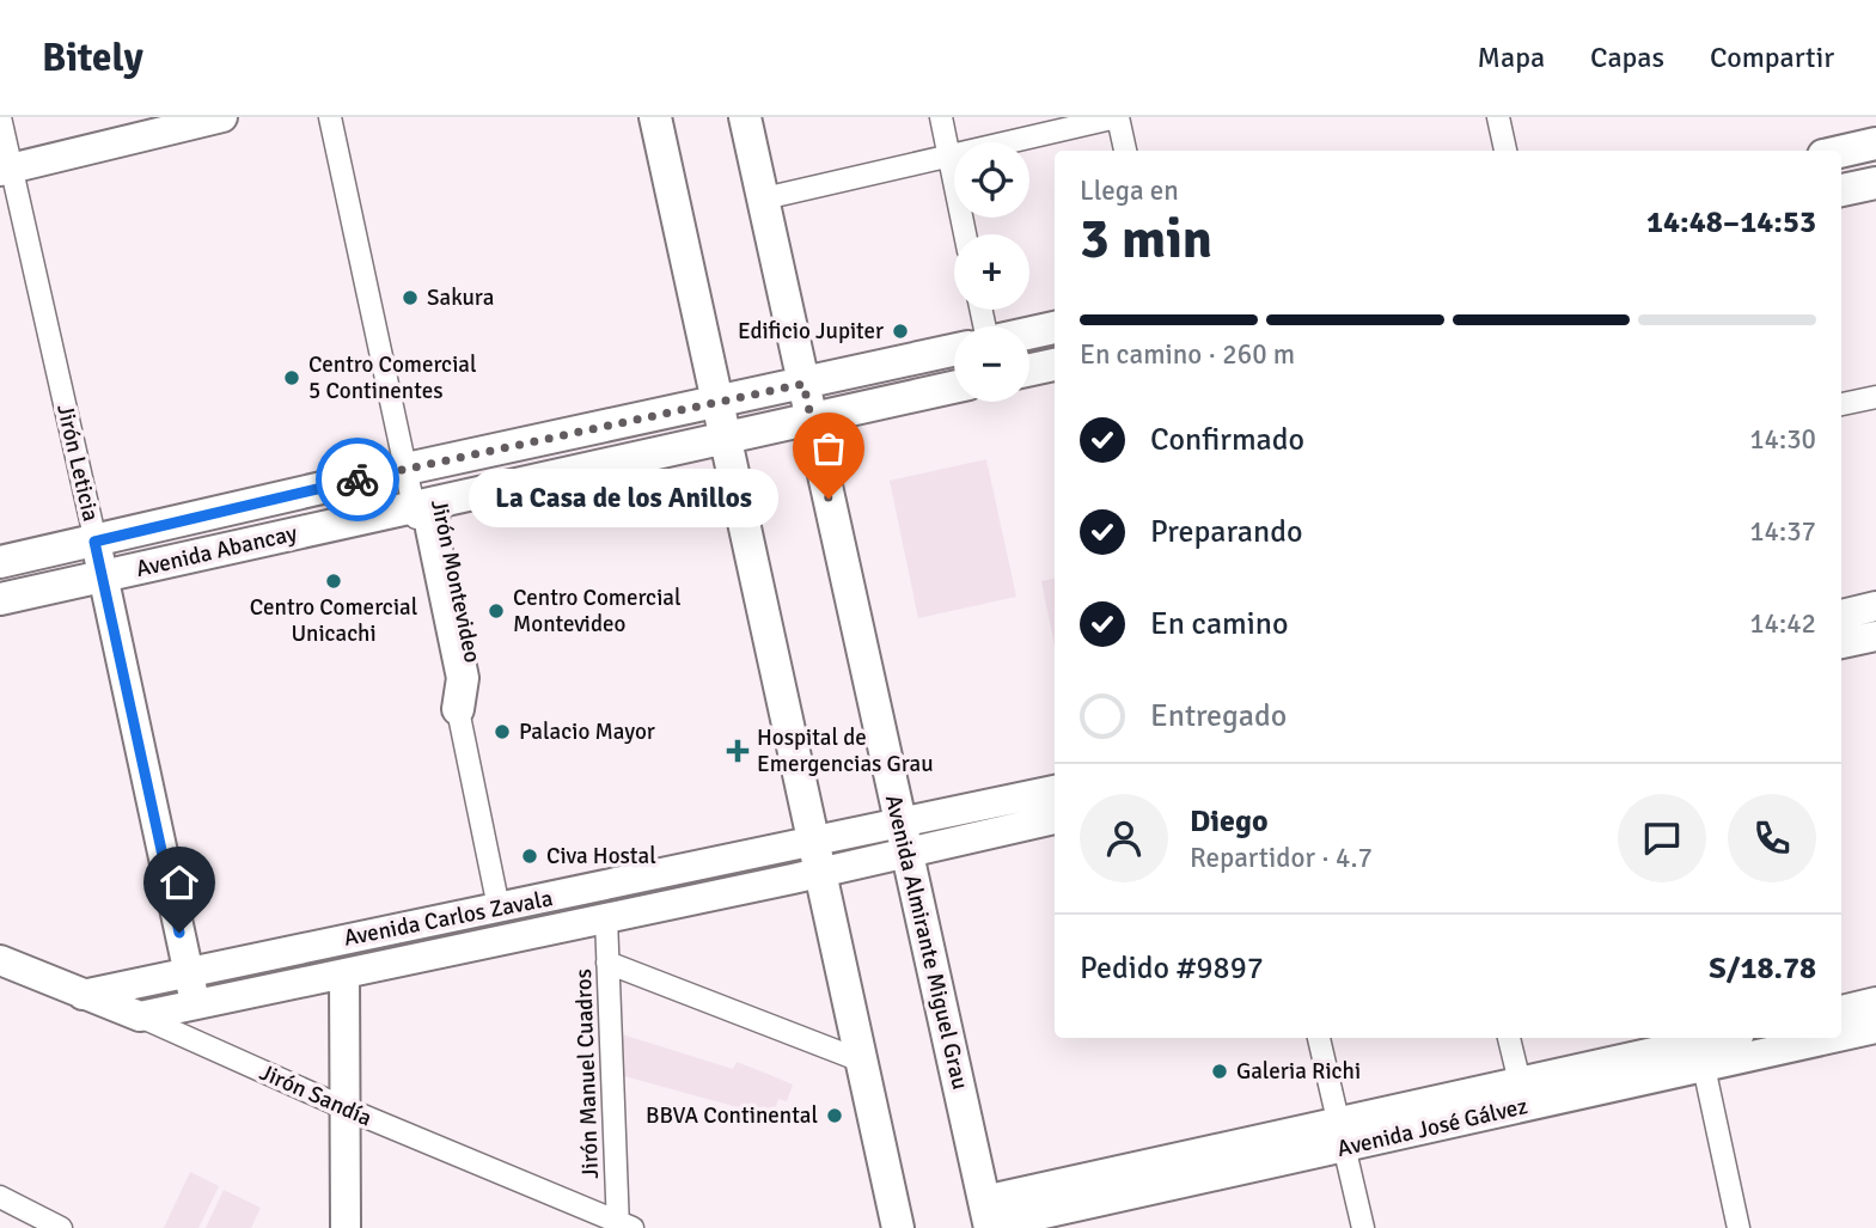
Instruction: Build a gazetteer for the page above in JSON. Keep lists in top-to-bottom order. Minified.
{"streets":{"main road":["Jirón Leticia","Avenida Abancay","Avenida Carlos Zavala","Avenida Almirante Miguel Grau","Jirón Sandía","Avenida José Gálvez"],"street":["Jirón Montevideo","Jirón Manuel Cuadros"]},"crossings":[["Jirón Leticia","Avenida Abancay"],["Jirón Leticia","Avenida Carlos Zavala"],["Avenida Abancay","Jirón Montevideo"],["Avenida Abancay","Avenida Almirante Miguel Grau"],["Avenida Carlos Zavala","Jirón Manuel Cuadros"],["Avenida Carlos Zavala","Jirón Sandía"],["Avenida Almirante Miguel Grau","Avenida José Gálvez"],["Jirón Manuel Cuadros","Jirón Sandía"]],"places":{"other":["Sakura","Edificio Jupiter","Centro Comercial 5 Continentes","La Casa de los Anillos","Centro Comercial Unicachi","Centro Comercial Montevideo","Palacio Mayor","Civa Hostal","Galeria Richi","BBVA Continental"],"health":["Hospital de Emergencias Grau"]},"page":{"header":"Bitely","nav":["Mapa","Capas","Compartir"],"map_buttons":["+","−"],"heading":["3 min","Llega en","14:48–14:53"],"panel":["Diego","Repartidor · 4.7","Pedido #9897","S/18.78"],"bar":"En camino · 260 m","list":[["Confirmado","14:30"],["Preparando","14:37"],["En camino","14:42"],"Entregado"],"bubble":"La Casa de los Anillos"}}
